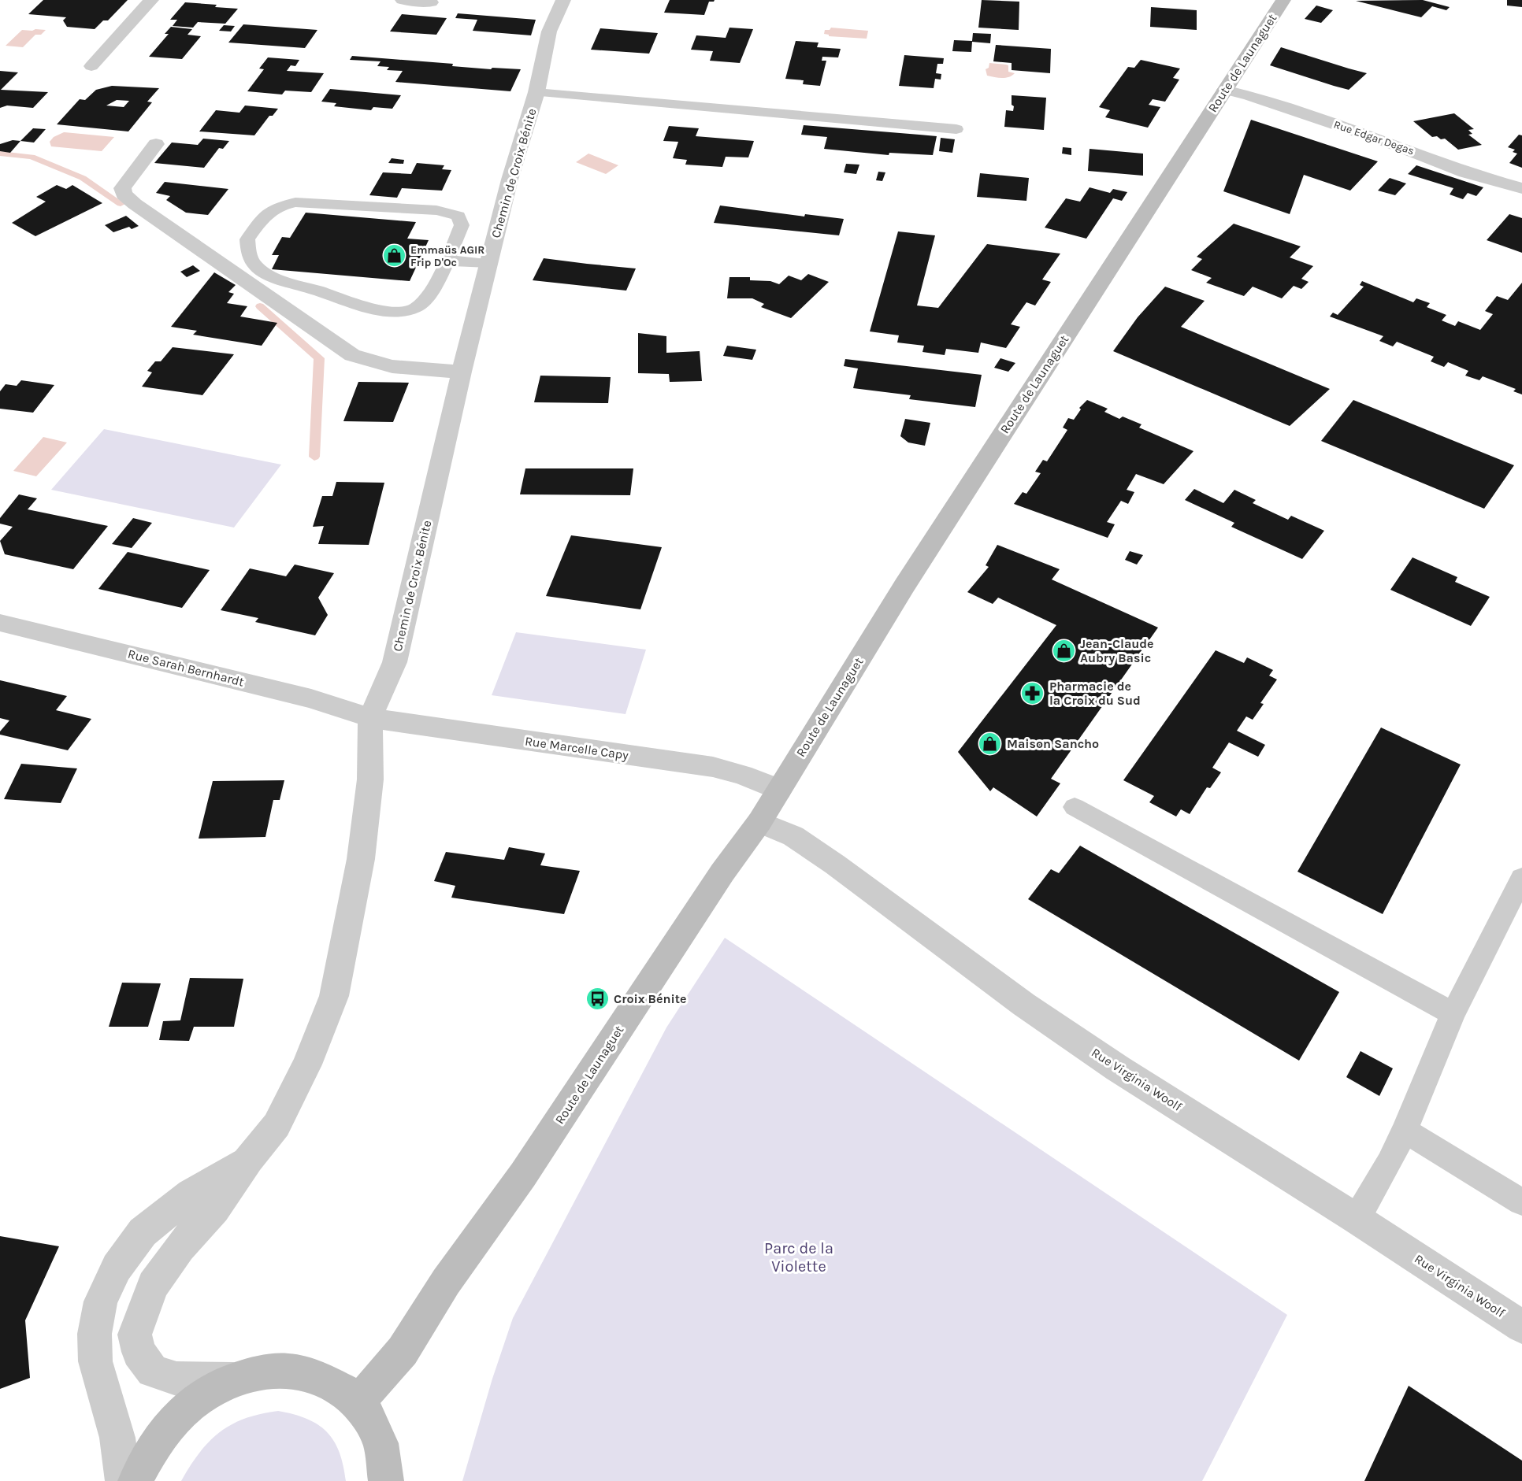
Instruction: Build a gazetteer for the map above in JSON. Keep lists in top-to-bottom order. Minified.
{"streets":{"main road":["Route de Launaguet"],"street":["Rue Edgar Degas","Chemin de Croix Bénite","Rue Sarah Bernhardt","Rue Marcelle Capy","Rue Virginia Woolf"]},"crossings":[["Route de Launaguet","Rue Edgar Degas"],["Route de Launaguet","Rue Marcelle Capy"],["Route de Launaguet","Rue Virginia Woolf"],["Chemin de Croix Bénite","Rue Sarah Bernhardt"],["Chemin de Croix Bénite","Rue Marcelle Capy"],["Rue Sarah Bernhardt","Rue Marcelle Capy"]],"parks":["Parc de la Violette"],"places":{"shop":["Emmaüs AGIR Frip D'Oc","Jean-Claude Aubry Basic","Maison Sancho"],"pharmacy":["Pharmacie de la Croix du Sud"],"bus stop":["Croix Bénite"]}}
